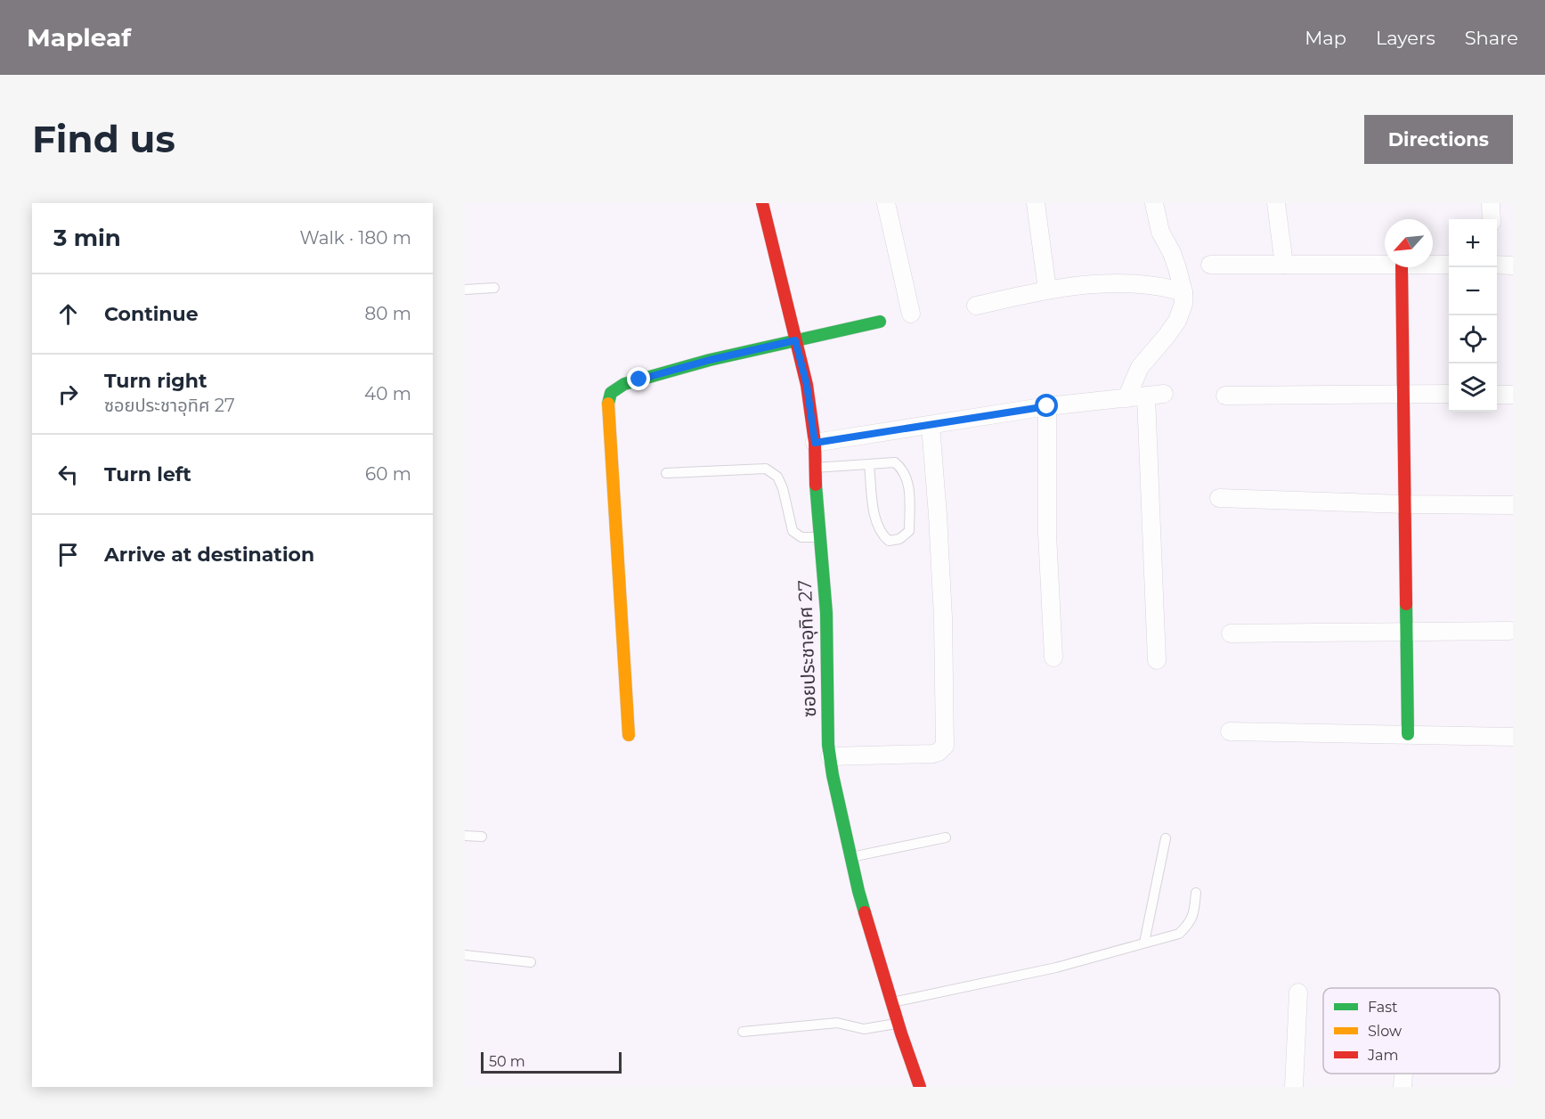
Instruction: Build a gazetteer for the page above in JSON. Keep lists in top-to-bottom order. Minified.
{"streets":{"street":["ซอยประชาอุทิศ 27"]},"legend":["Fast","Slow","Jam"],"scale_bar":"50 m","north":"bottom left","page":{"header":"Mapleaf","nav":["Map","Layers","Share"],"buttons":"Directions","title":"Find us","heading":["3 min","Walk · 180 m"],"map_buttons":["+","−"],"list":[["Continue","80 m"],["Turn right","ซอยประชาอุทิศ 27","40 m"],["Turn left","60 m"],"Arrive at destination"],"scale":"50 m"}}
